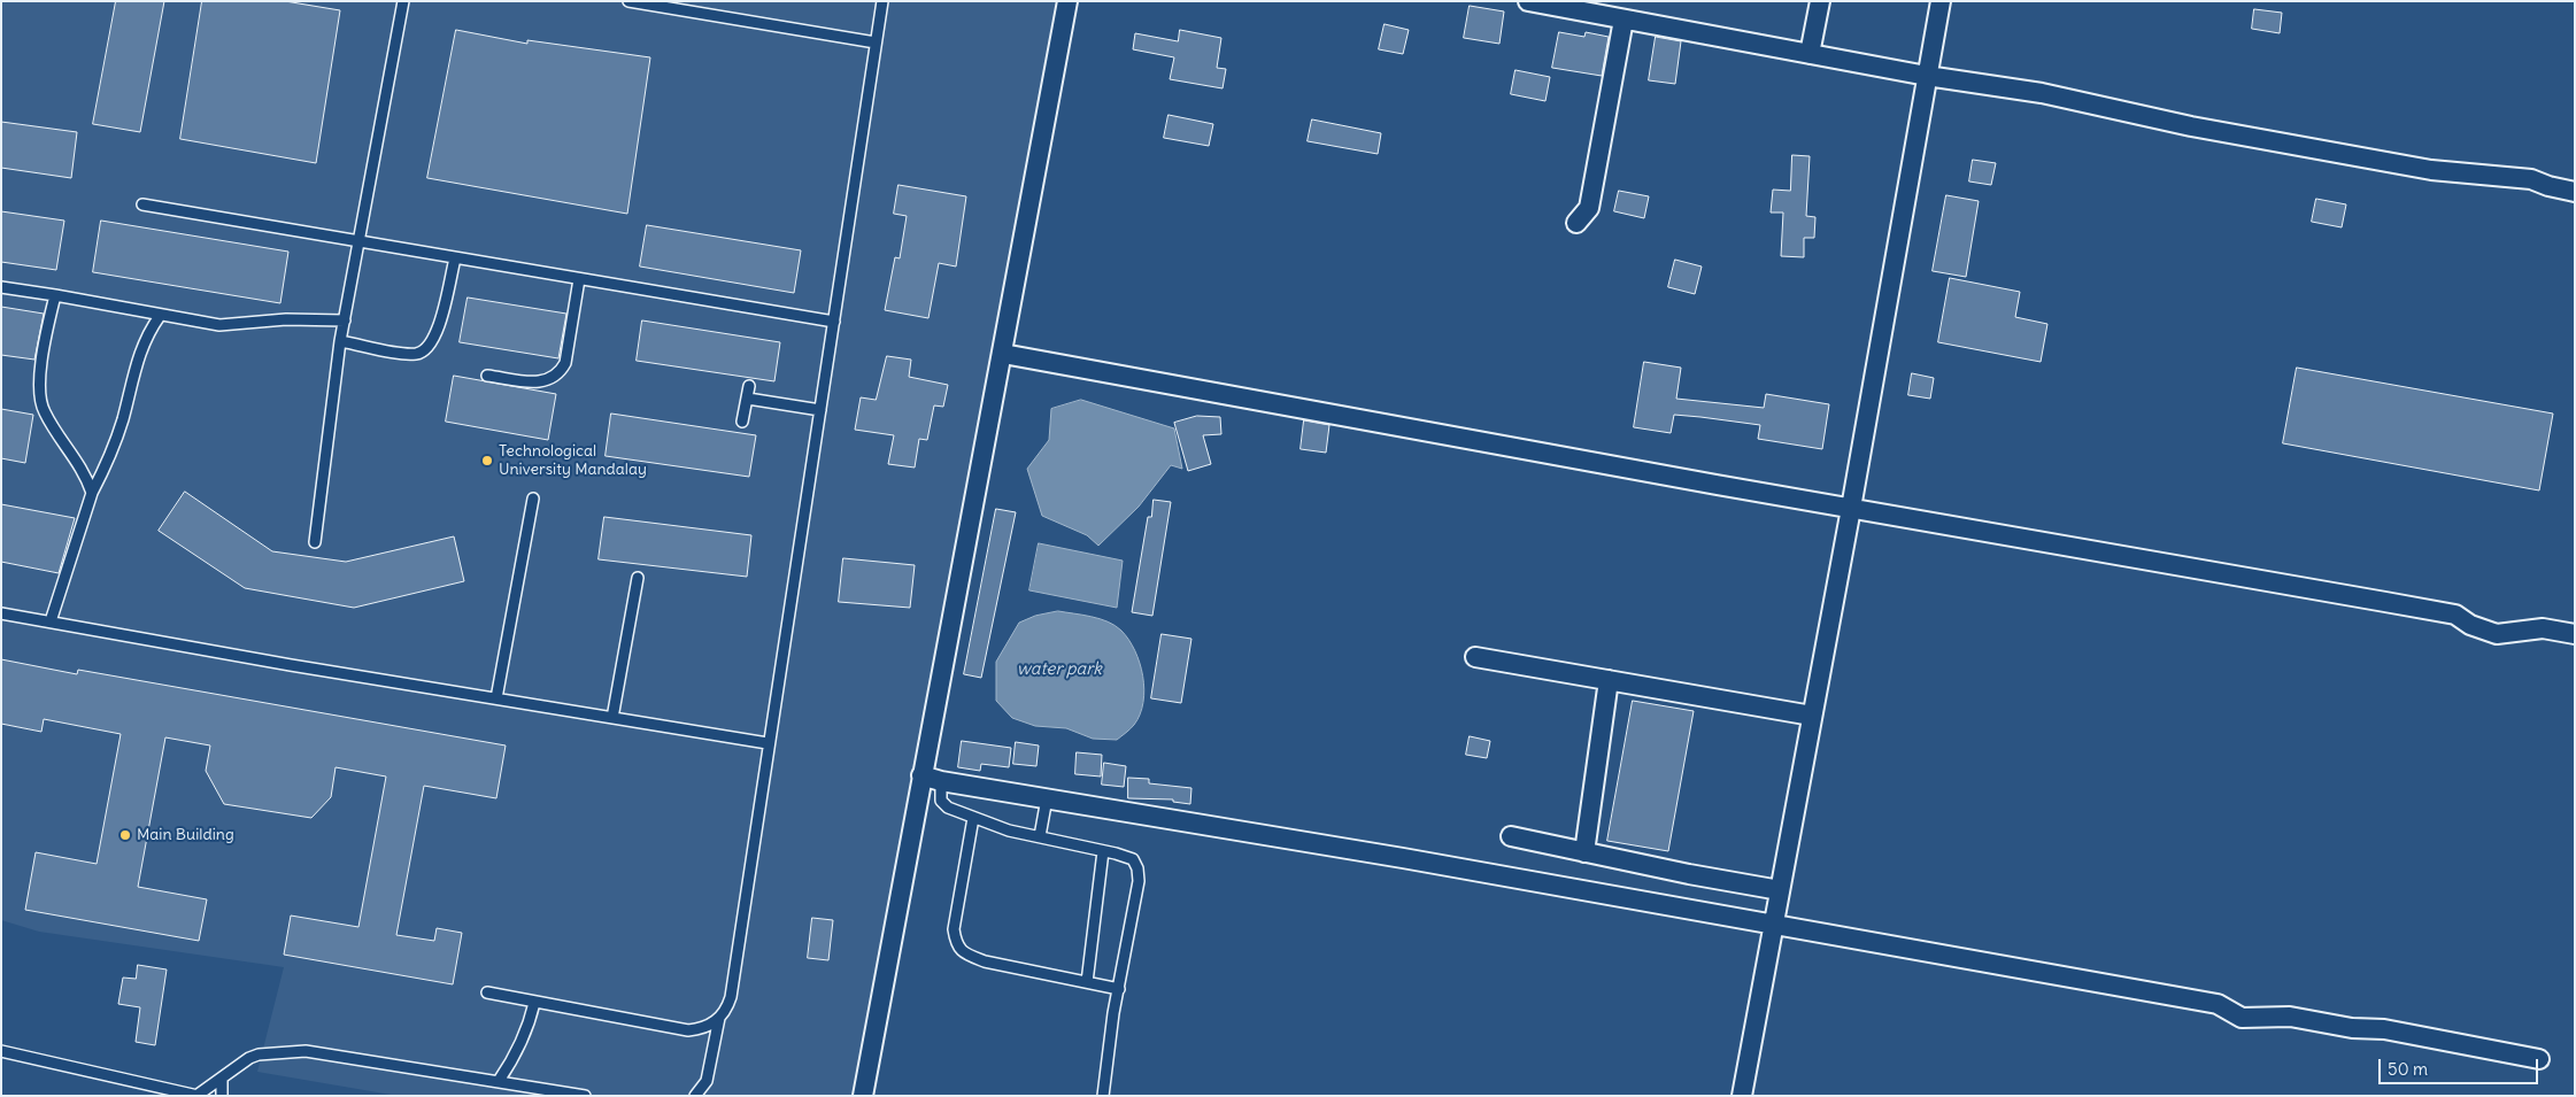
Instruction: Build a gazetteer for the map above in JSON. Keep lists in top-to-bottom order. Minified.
{"water":["water park"],"places":["Technological University Mandalay","Main Building"],"scale_bar":"50 m"}
